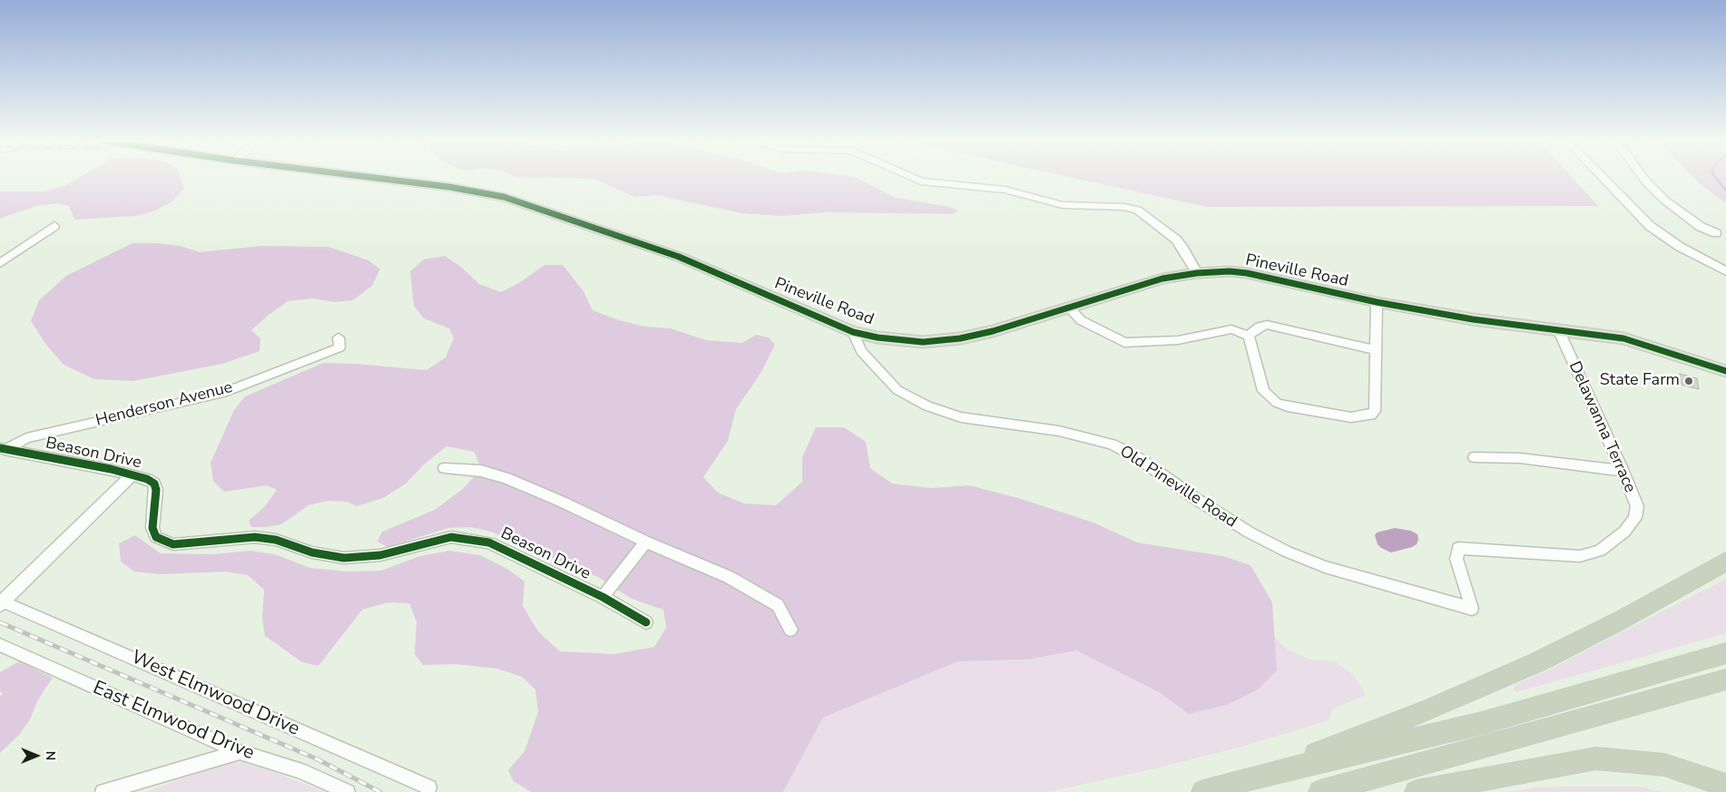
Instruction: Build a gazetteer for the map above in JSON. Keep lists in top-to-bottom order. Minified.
{"streets":{"main road":["Pineville Road"],"street":["Henderson Avenue","Delawanna Terrace","Beason Drive","Old Pineville Road","West Elmwood Drive","East Elmwood Drive"]},"crossings":[["Pineville Road","Delawanna Terrace"],["Pineville Road","Old Pineville Road"],["Henderson Avenue","Beason Drive"],["Delawanna Terrace","Old Pineville Road"],["Beason Drive","West Elmwood Drive"]],"places":["State Farm"],"north":"right"}
